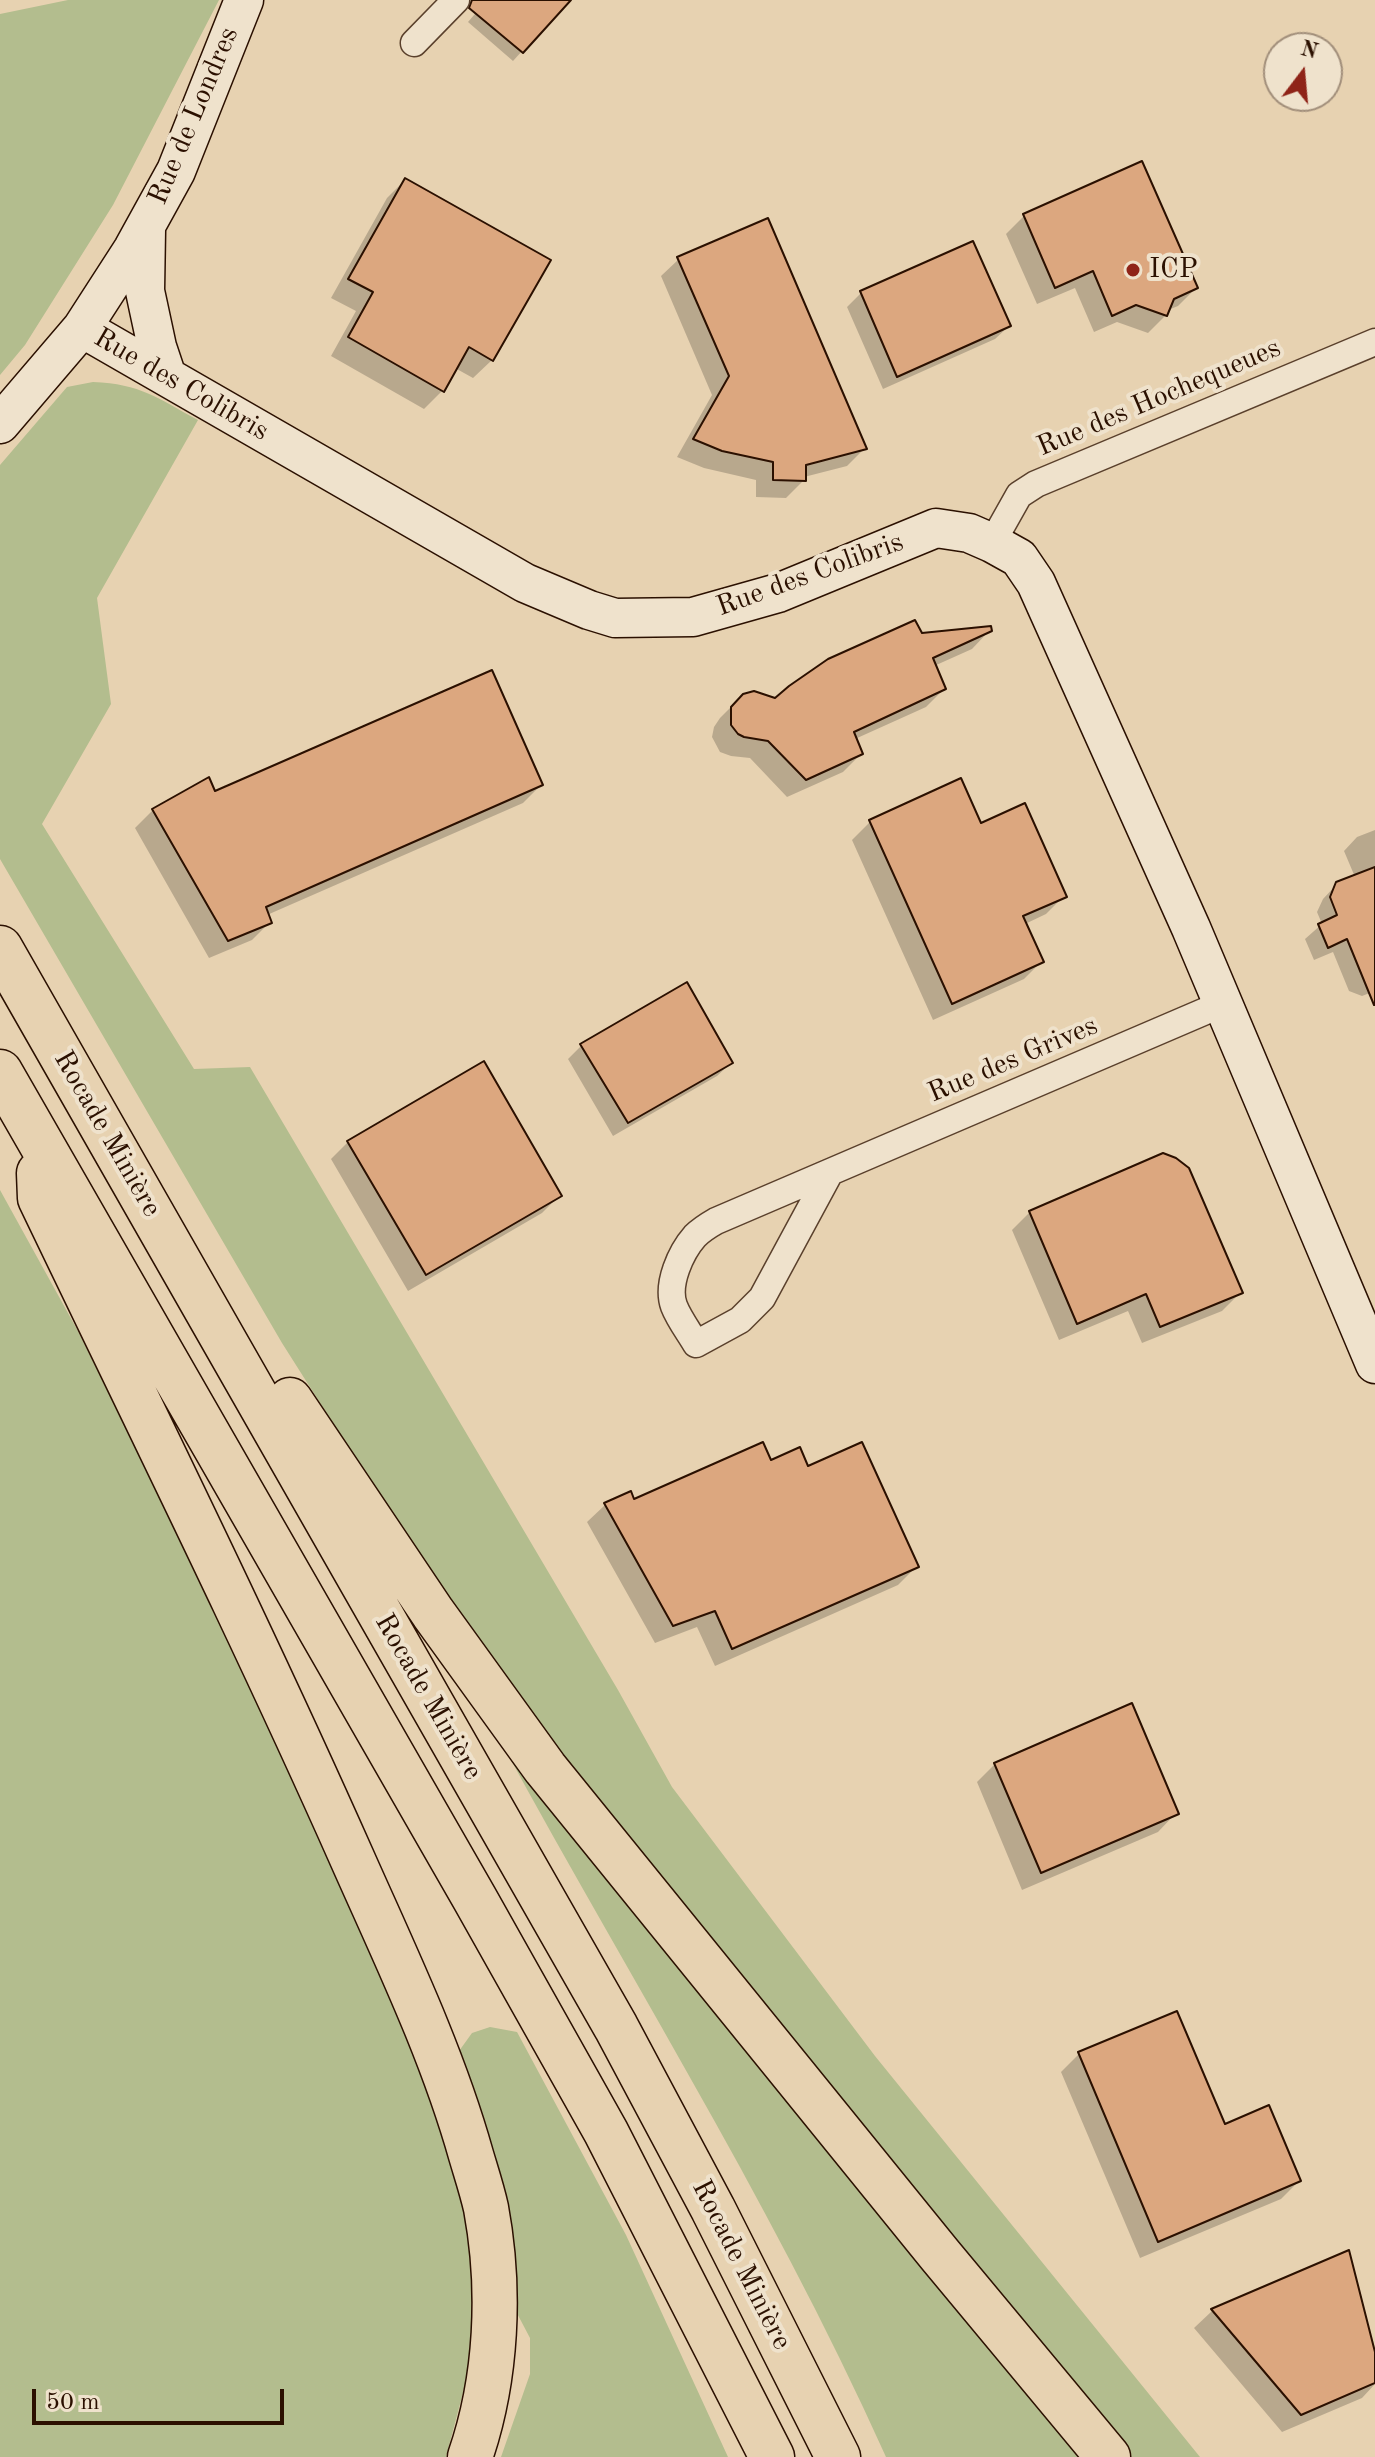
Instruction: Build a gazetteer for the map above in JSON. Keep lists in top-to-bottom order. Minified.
{"streets":{"highway":["Rocade Minière"],"street":["Rue de Londres","Rue des Colibris","Rue des Hochequeues","Rue des Grives"]},"crossings":[["Rue de Londres","Rue des Colibris"],["Rue des Colibris","Rue des Hochequeues"],["Rue des Colibris","Rue des Grives"]],"places":["ICP"],"scale_bar":"50 m","north":"top"}
